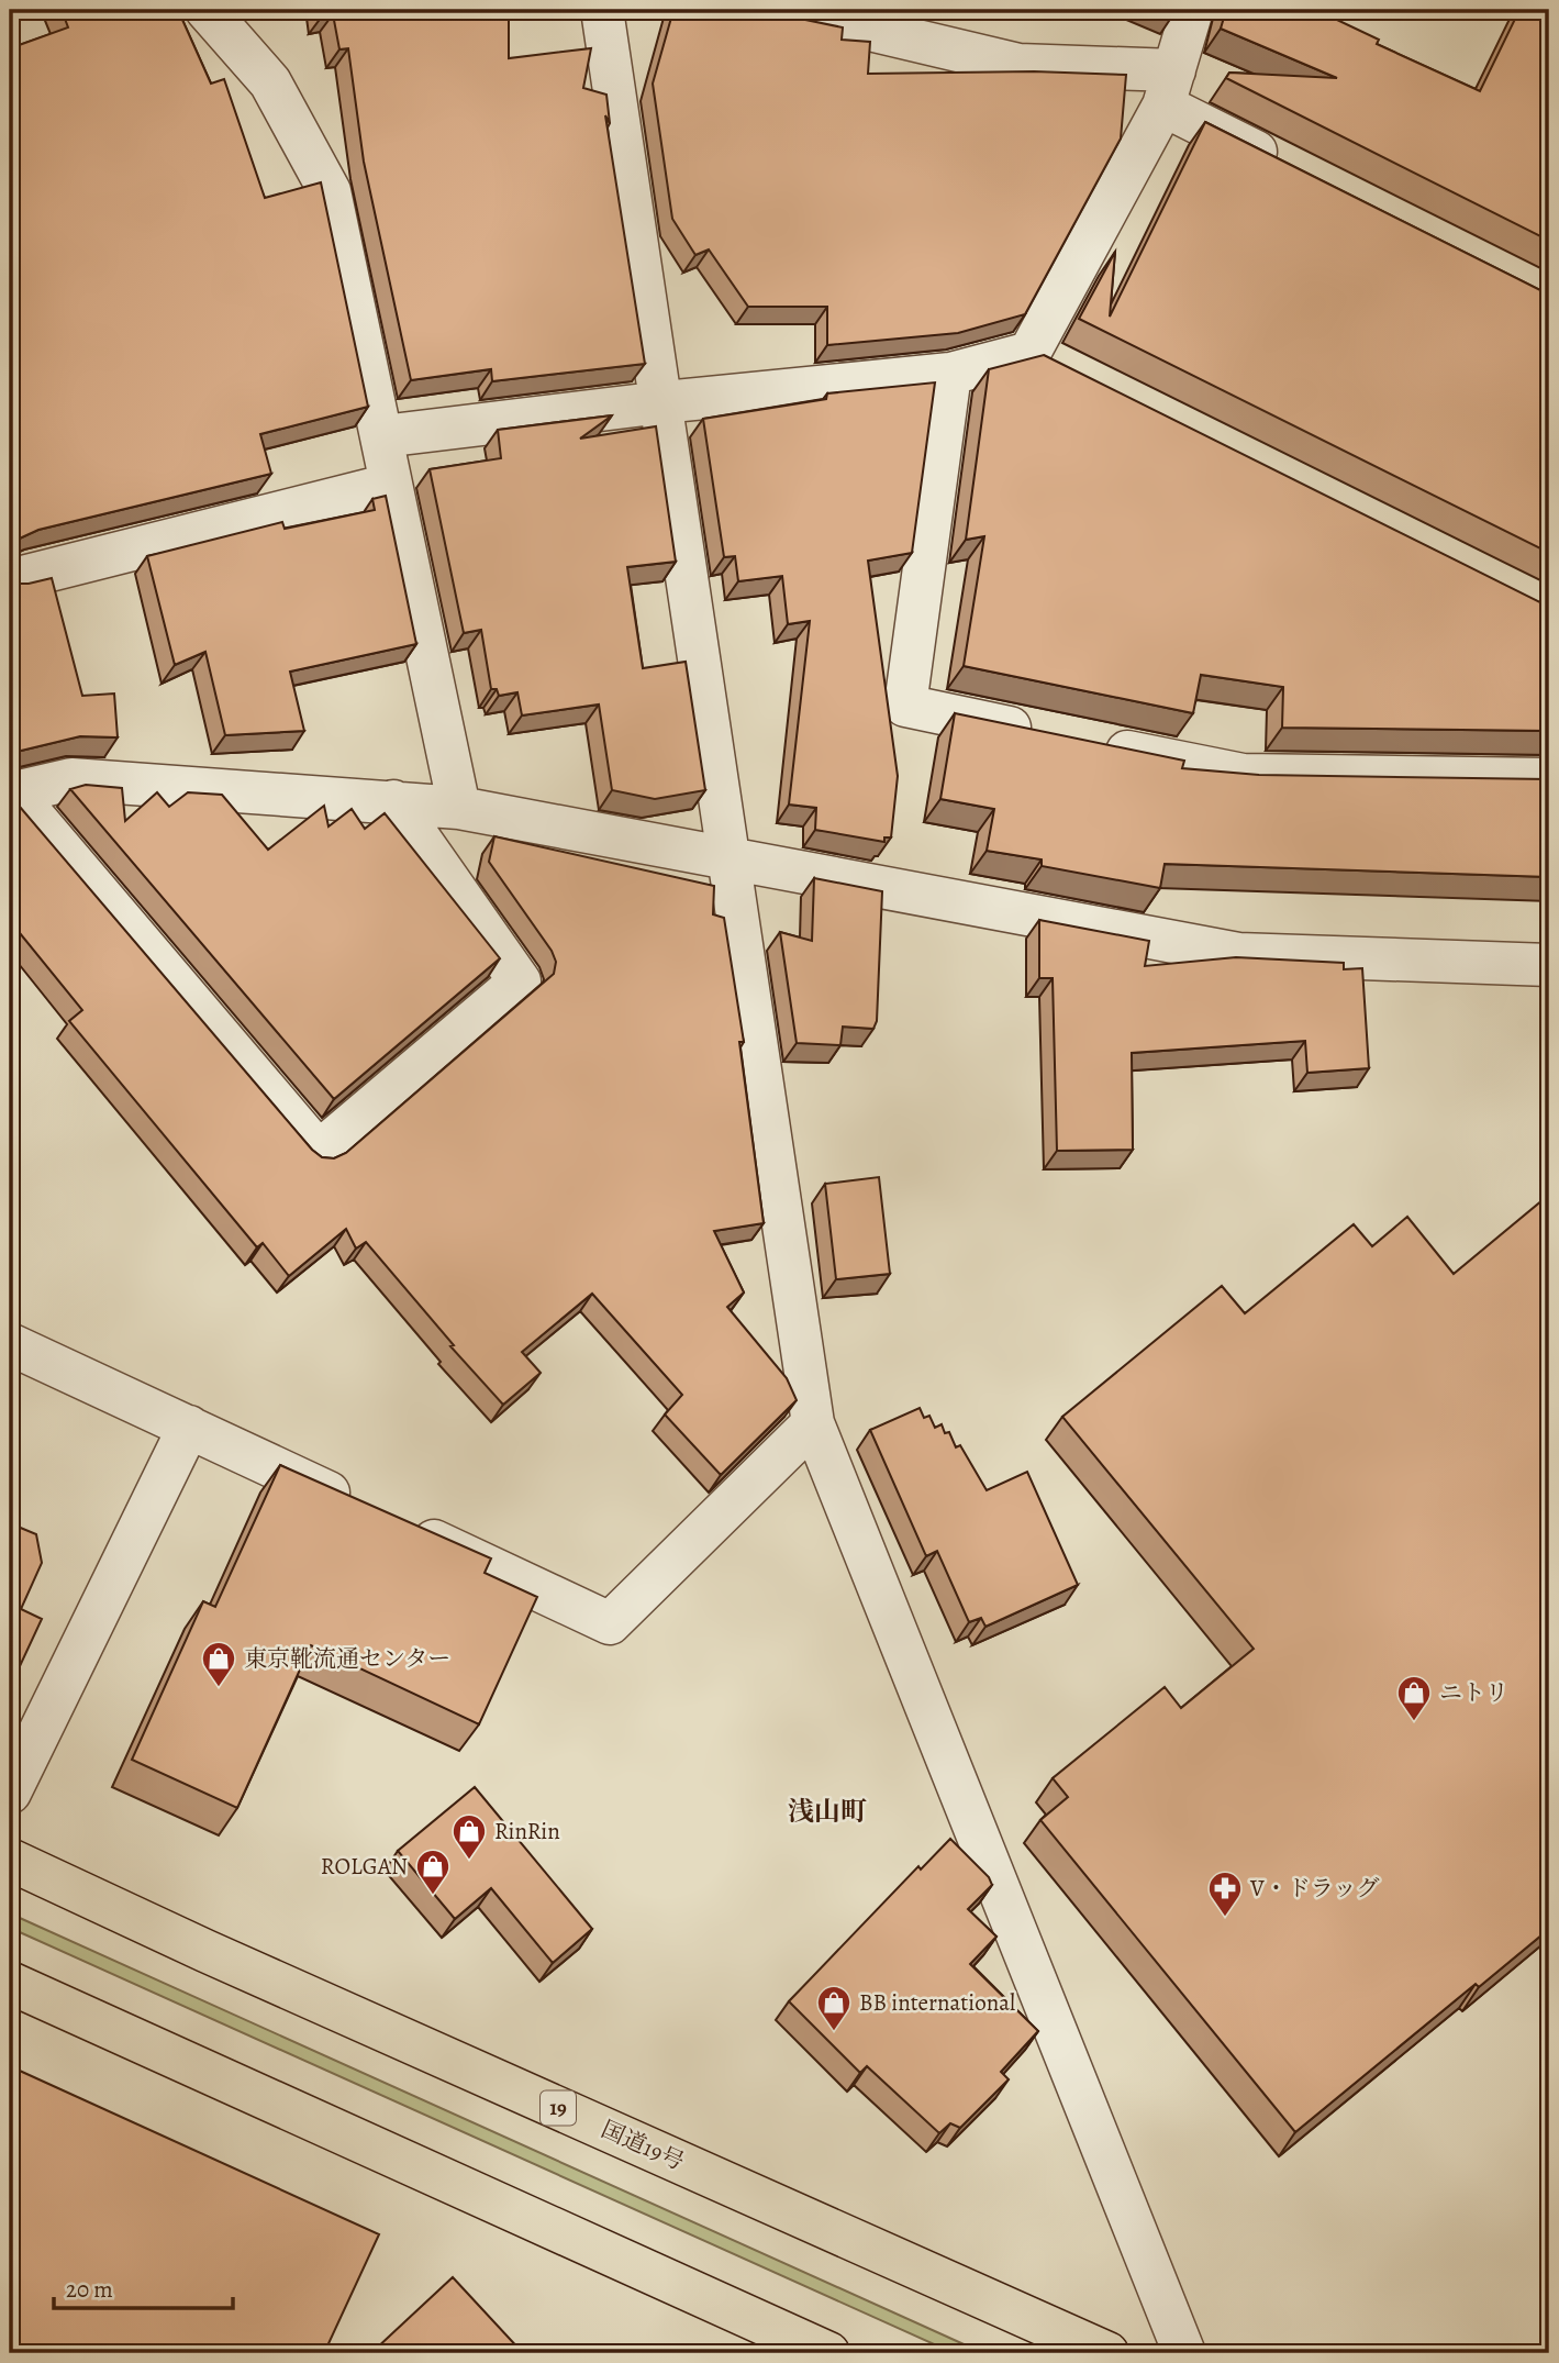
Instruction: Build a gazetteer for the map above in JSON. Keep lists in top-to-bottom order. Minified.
{"streets":{"highway":["19","国道19号"]},"districts":["浅山町"],"places":{"shop":["東京靴流通センター","ニトリ","RinRin","ROLGAN","BB international"],"pharmacy":["V・ドラッグ"]},"scale_bar":"20 m"}
